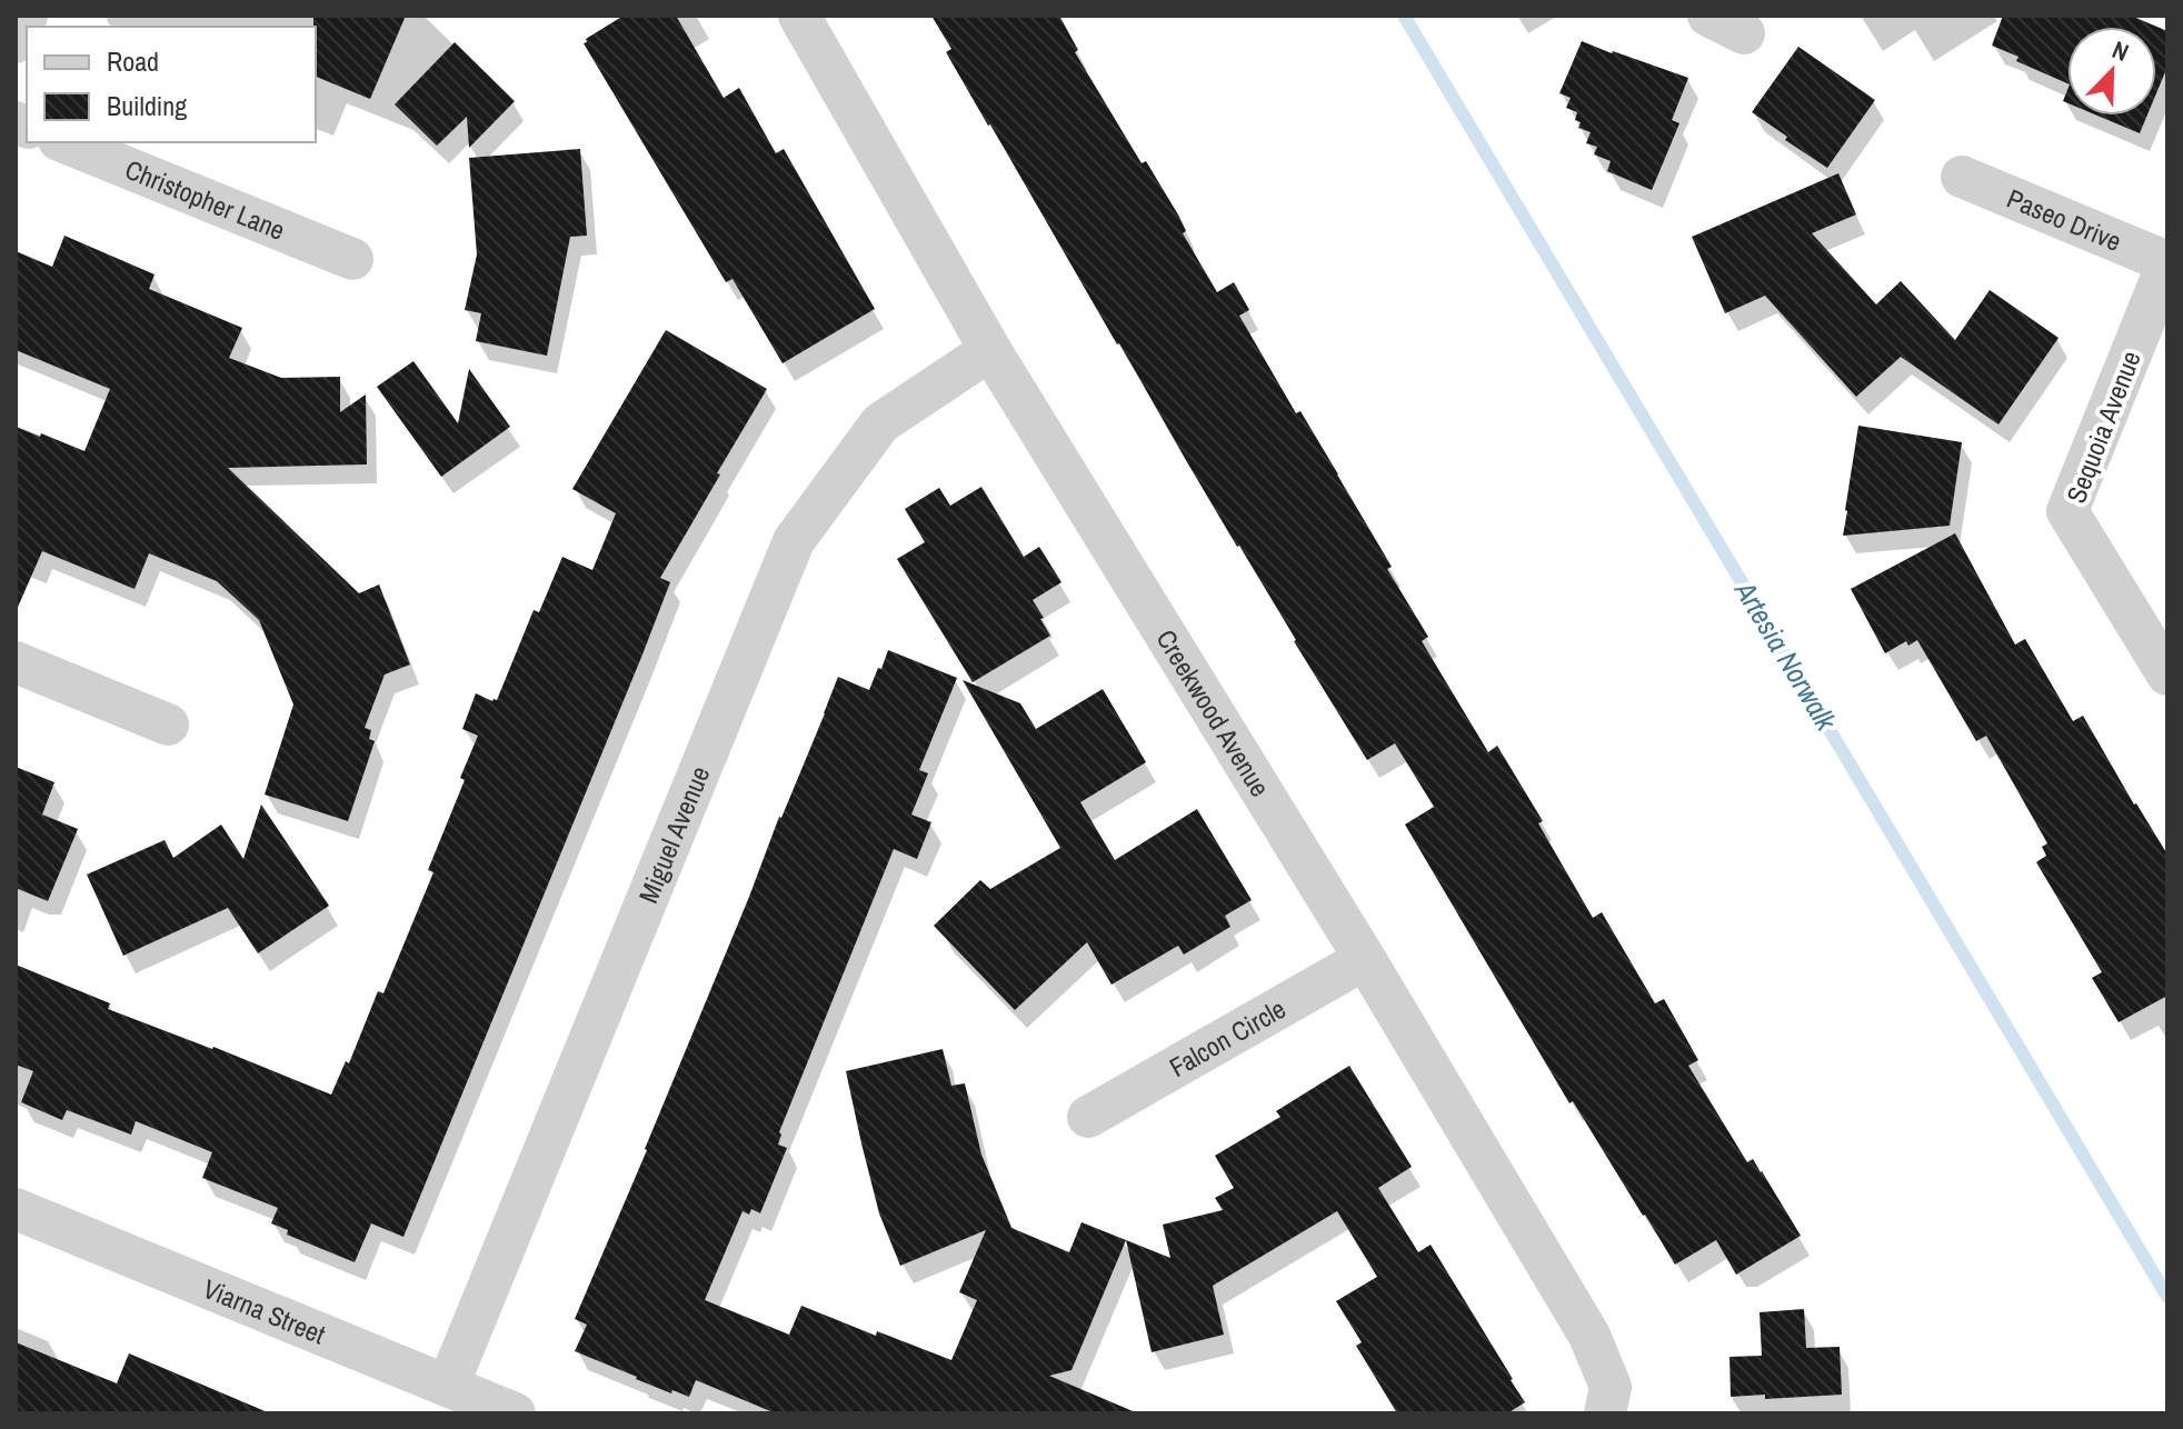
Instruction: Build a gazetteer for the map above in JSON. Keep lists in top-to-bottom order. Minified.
{"streets":{"street":["Christopher Lane","Paseo Drive","Sequoia Avenue","Creekwood Avenue","Miguel Avenue","Falcon Circle","Viarna Street"]},"crossings":[["Paseo Drive","Sequoia Avenue"],["Creekwood Avenue","Miguel Avenue"],["Creekwood Avenue","Falcon Circle"],["Miguel Avenue","Viarna Street"]],"water":["Artesia Norwalk"],"legend":["Road","Building"],"north":"top right"}
